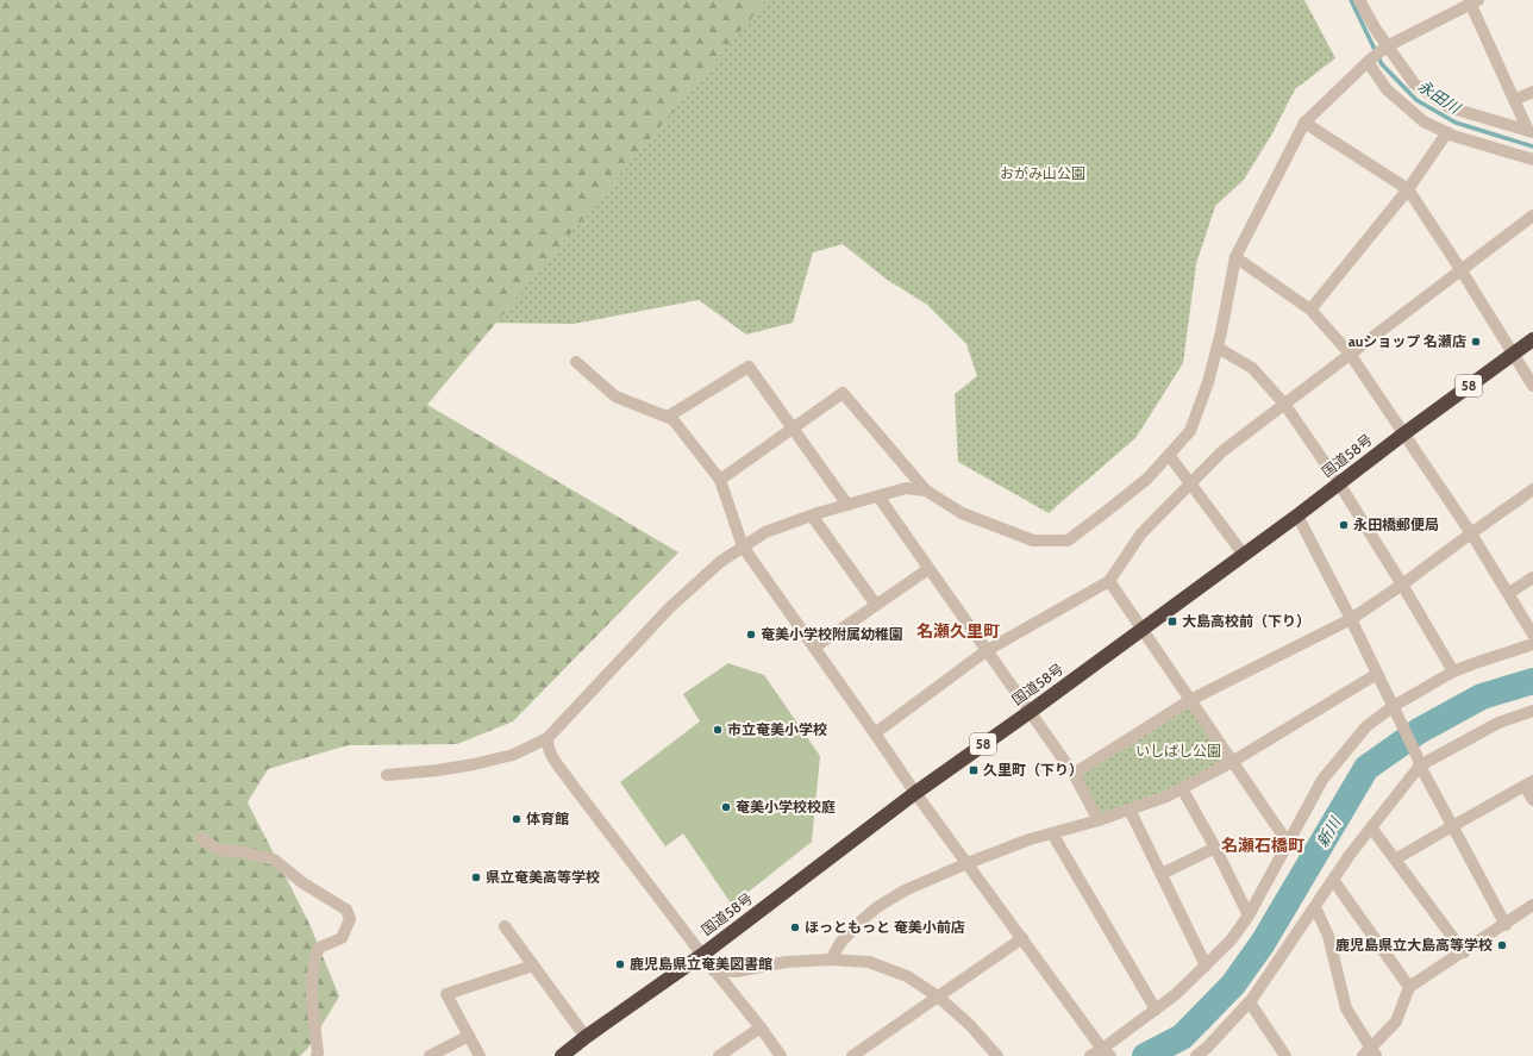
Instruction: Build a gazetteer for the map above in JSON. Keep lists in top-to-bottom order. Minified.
{"streets":{"highway":["58","国道58号"]},"districts":["名瀬久里町","名瀬石橋町"],"water":["永田川","新川"],"parks":["おがみ山公園","いしばし公園"],"places":{"other":["auショップ 名瀬店","永田橋郵便局","奄美小学校附属幼稚園","市立奄美小学校","奄美小学校校庭","体育館","県立奄美高等学校","ほっともっと 奄美小前店","鹿児島県立大島高等学校","鹿児島県立奄美図書館"],"transit":["大島高校前（下り）","久里町（下り）"]}}
